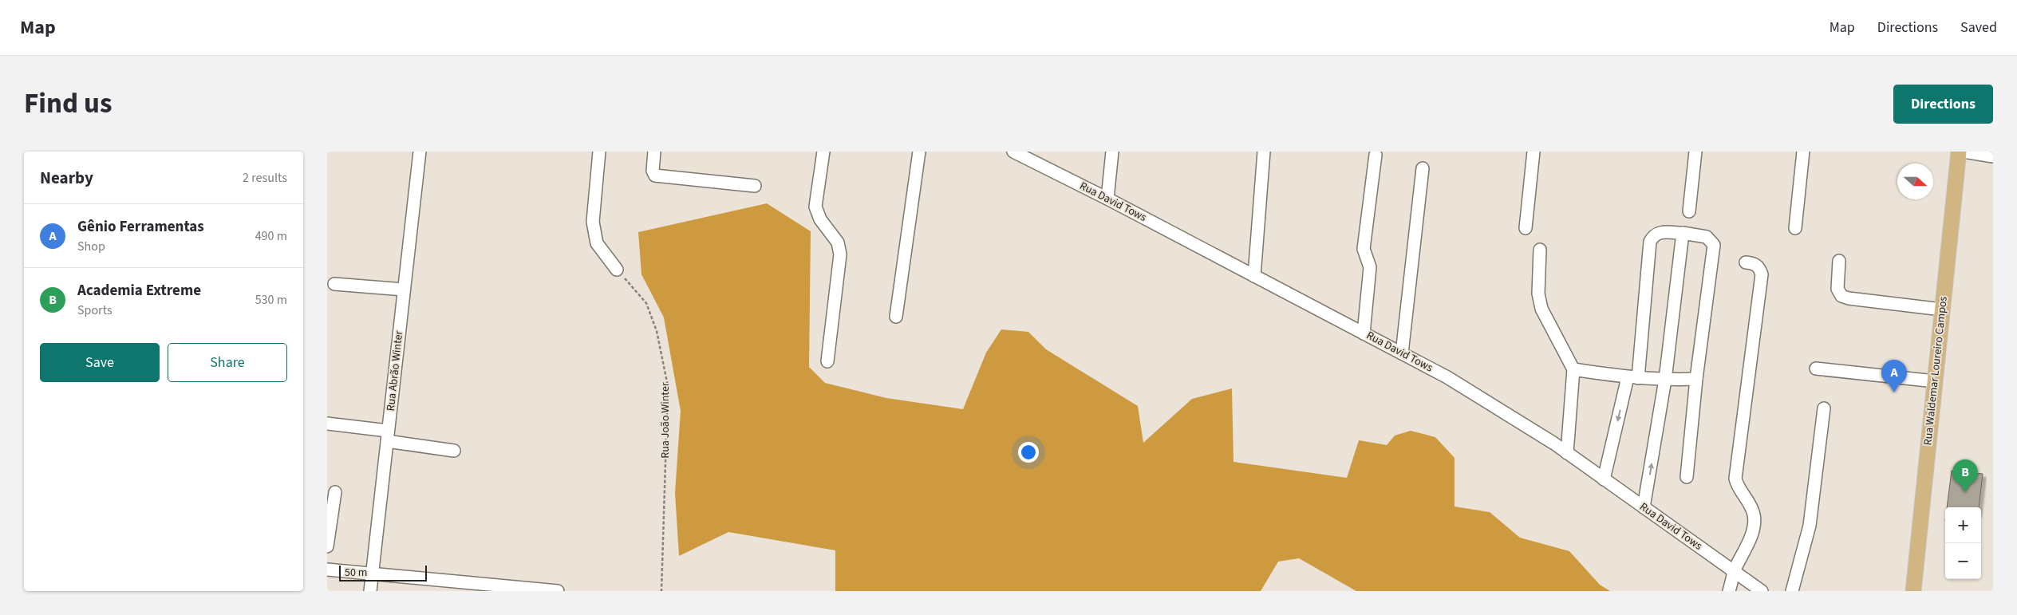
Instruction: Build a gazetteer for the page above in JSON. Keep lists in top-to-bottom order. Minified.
{"streets":{"main road":["Rua Waldemar Loureiro Campos"],"street":["Rua David Tows","Rua Abrão Winter"],"path":["Rua João Winter"]},"scale_bar":"50 m","north":"right","page":{"header":"Map","nav":["Map","Directions","Saved"],"title":"Find us","buttons":["Directions",["Save","Share"]],"heading":["Nearby","2 results"],"list":[{"mark":"A","name":"Gênio Ferramentas","note":"Shop","value":"490 m"},{"mark":"B","name":"Academia Extreme","note":"Sports","value":"530 m"}],"pins":["A","B"],"map_buttons":["+","−"],"scale":"50 m"}}
